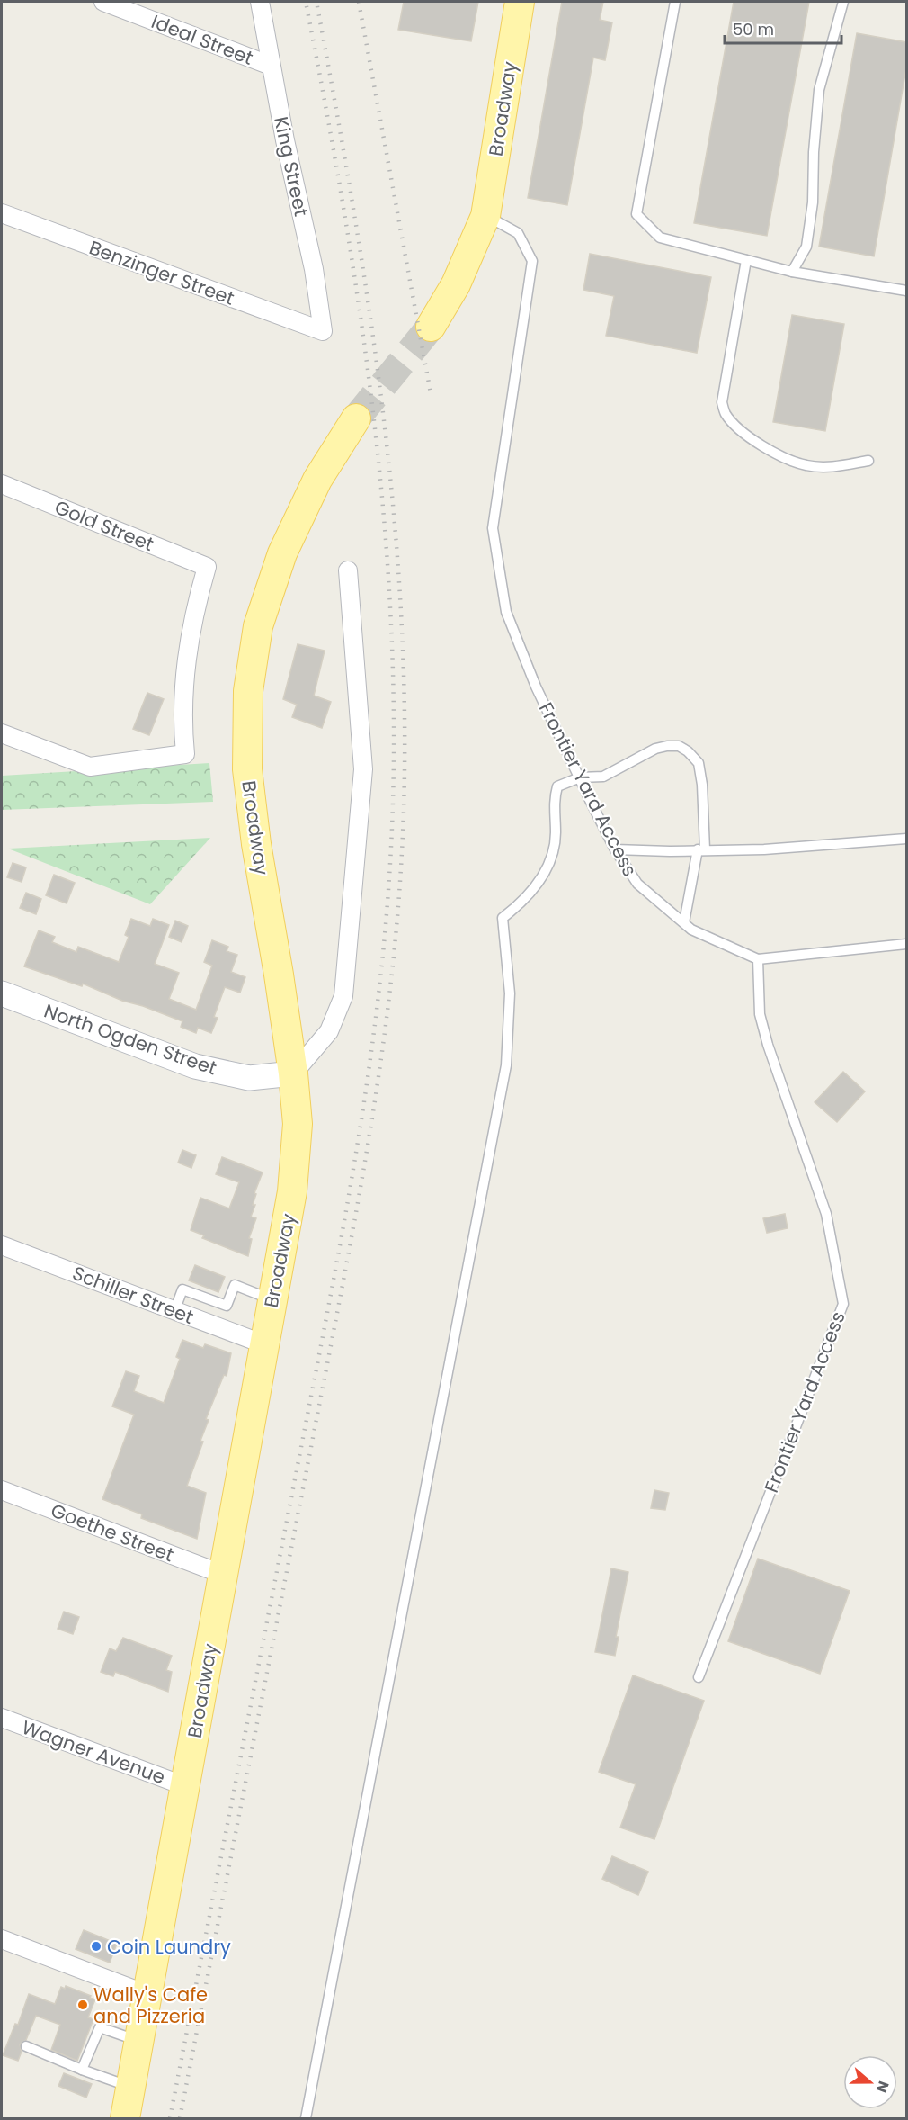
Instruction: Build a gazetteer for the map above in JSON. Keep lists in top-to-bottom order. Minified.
{"streets":{"main road":["Broadway"],"street":["Ideal Street","King Street","Benzinger Street","Gold Street","North Ogden Street","Schiller Street","Goethe Street","Wagner Avenue"],"lane":["Frontier Yard Access"]},"crossings":[["Ideal Street","King Street"],["Broadway","Frontier Yard Access"],["Broadway","North Ogden Street"],["Broadway","Schiller Street"],["Broadway","Goethe Street"],["Broadway","Wagner Avenue"],["King Street","Benzinger Street"]],"places":["Coin Laundry","Wally's Cafe and Pizzeria"],"scale_bar":"50 m","north":"right"}
